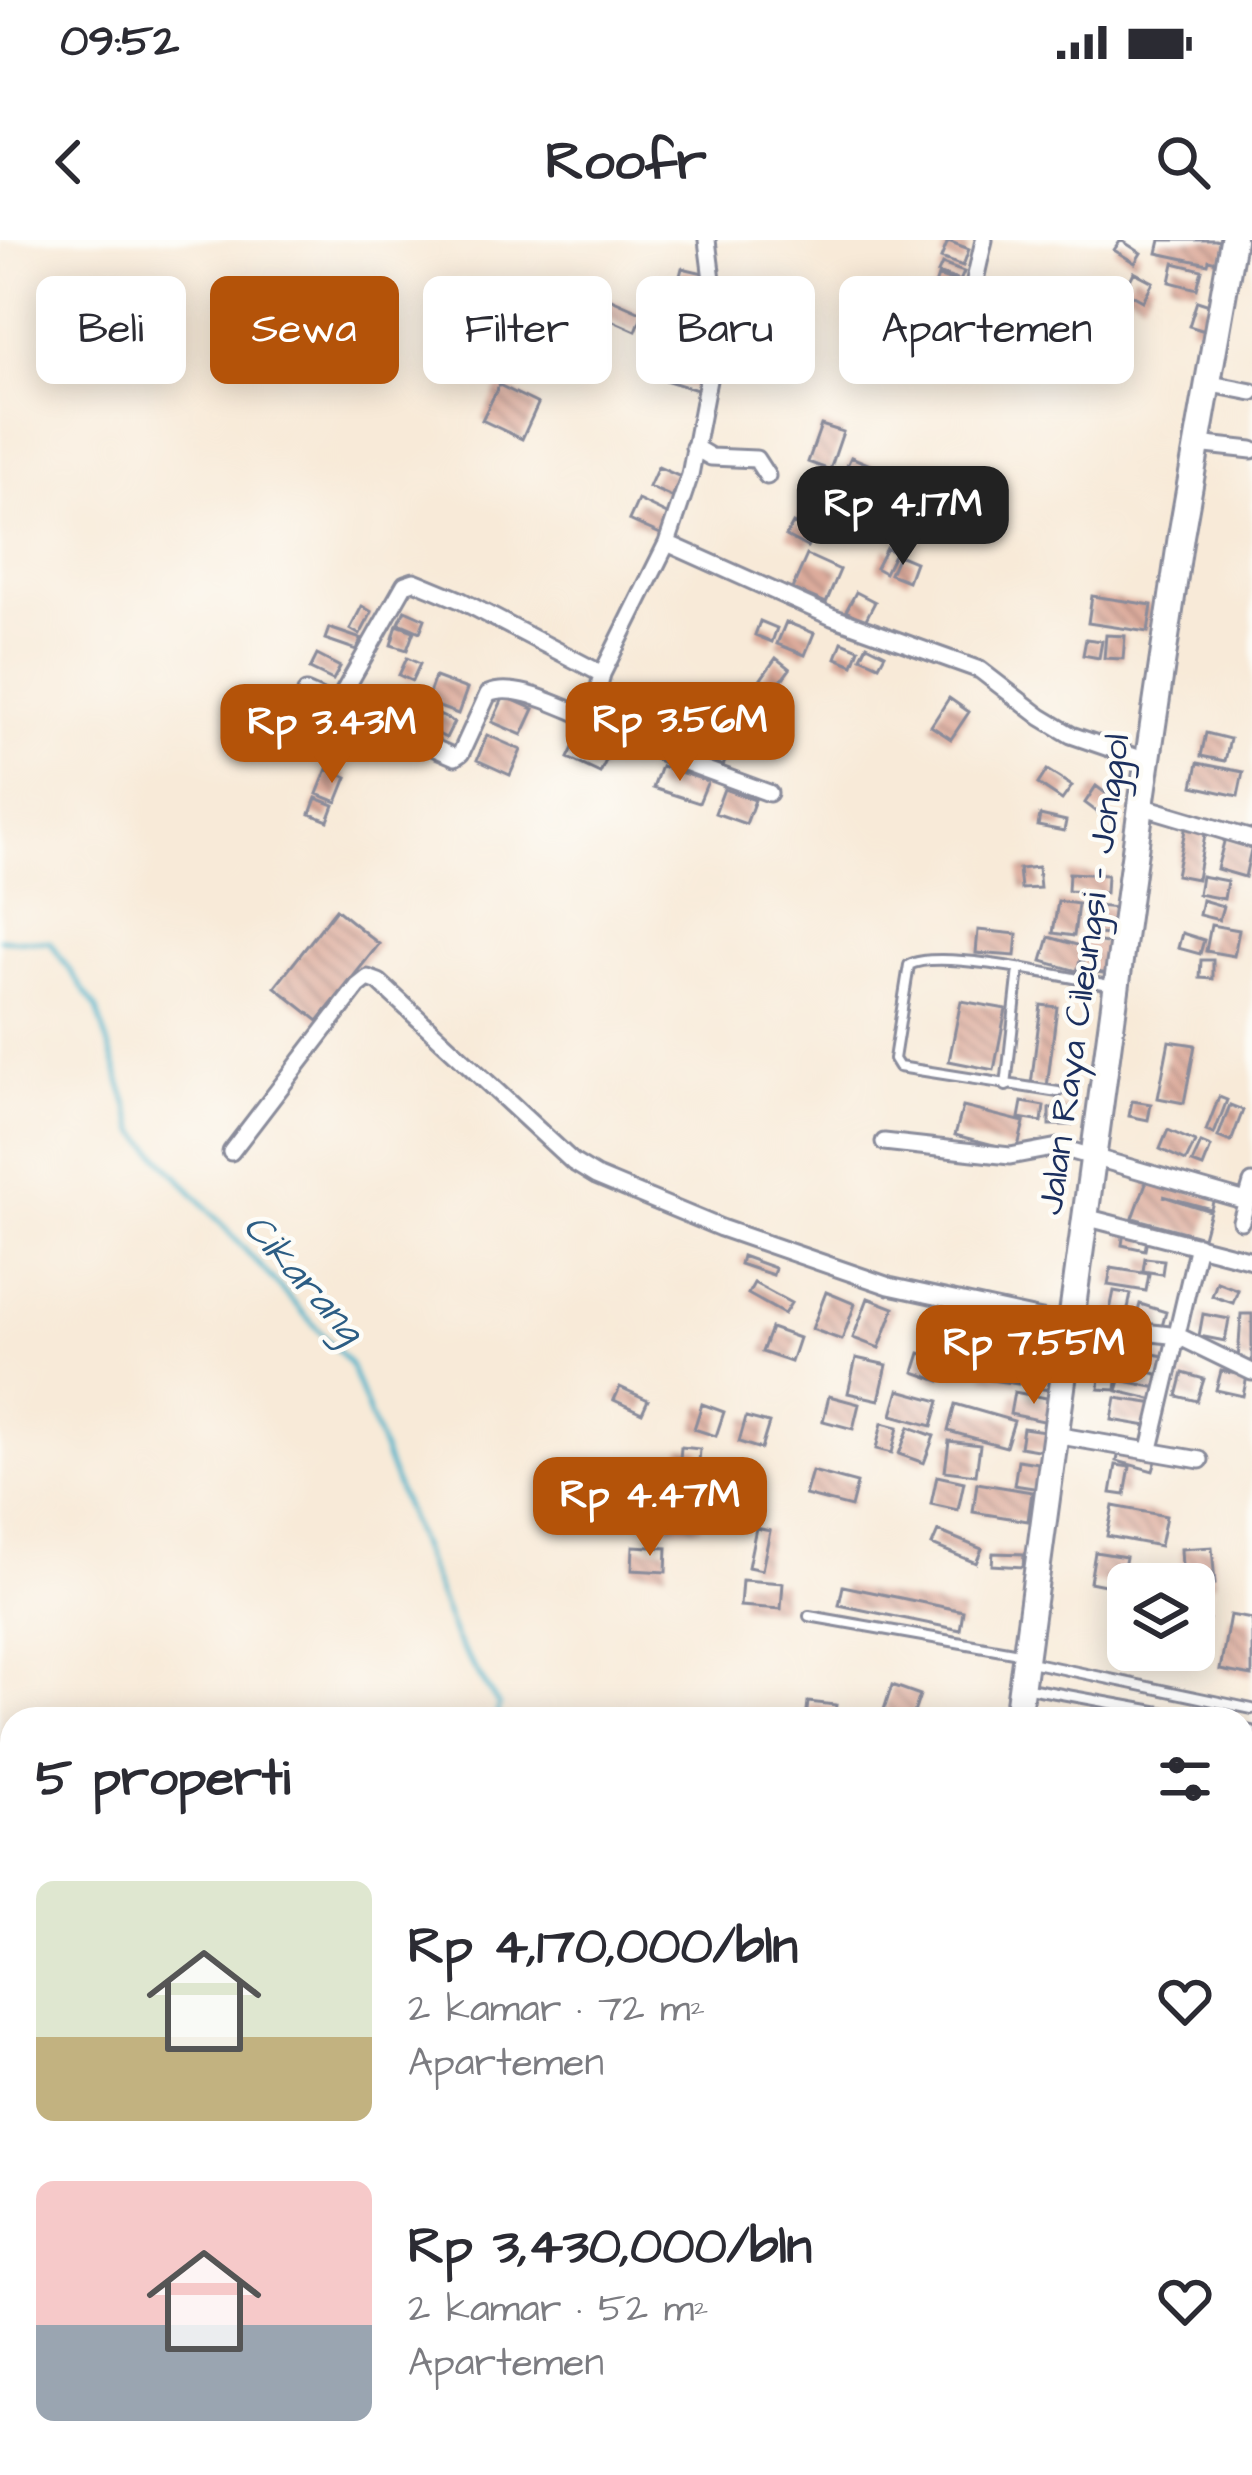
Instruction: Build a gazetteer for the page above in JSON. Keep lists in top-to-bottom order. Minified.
{"streets":{"main road":["Jalan Raya Cileungsi - Jonggol"]},"water":["Cikarang"],"page":{"status":"09:52","header":"Roofr","chip":["Beli","Sewa","Filter","Baru","Apartemen"],"price":["Rp 4.17M","Rp 3.56M","Rp 3.43M","Rp 7.55M","Rp 4.47M"],"heading":"5 properti","list":[{"name":"Rp 4,170,000/bln","note":"2 kamar · 72 m² · Apartemen"},{"name":"Rp 3,430,000/bln","note":"2 kamar · 52 m² · Apartemen"}]}}
